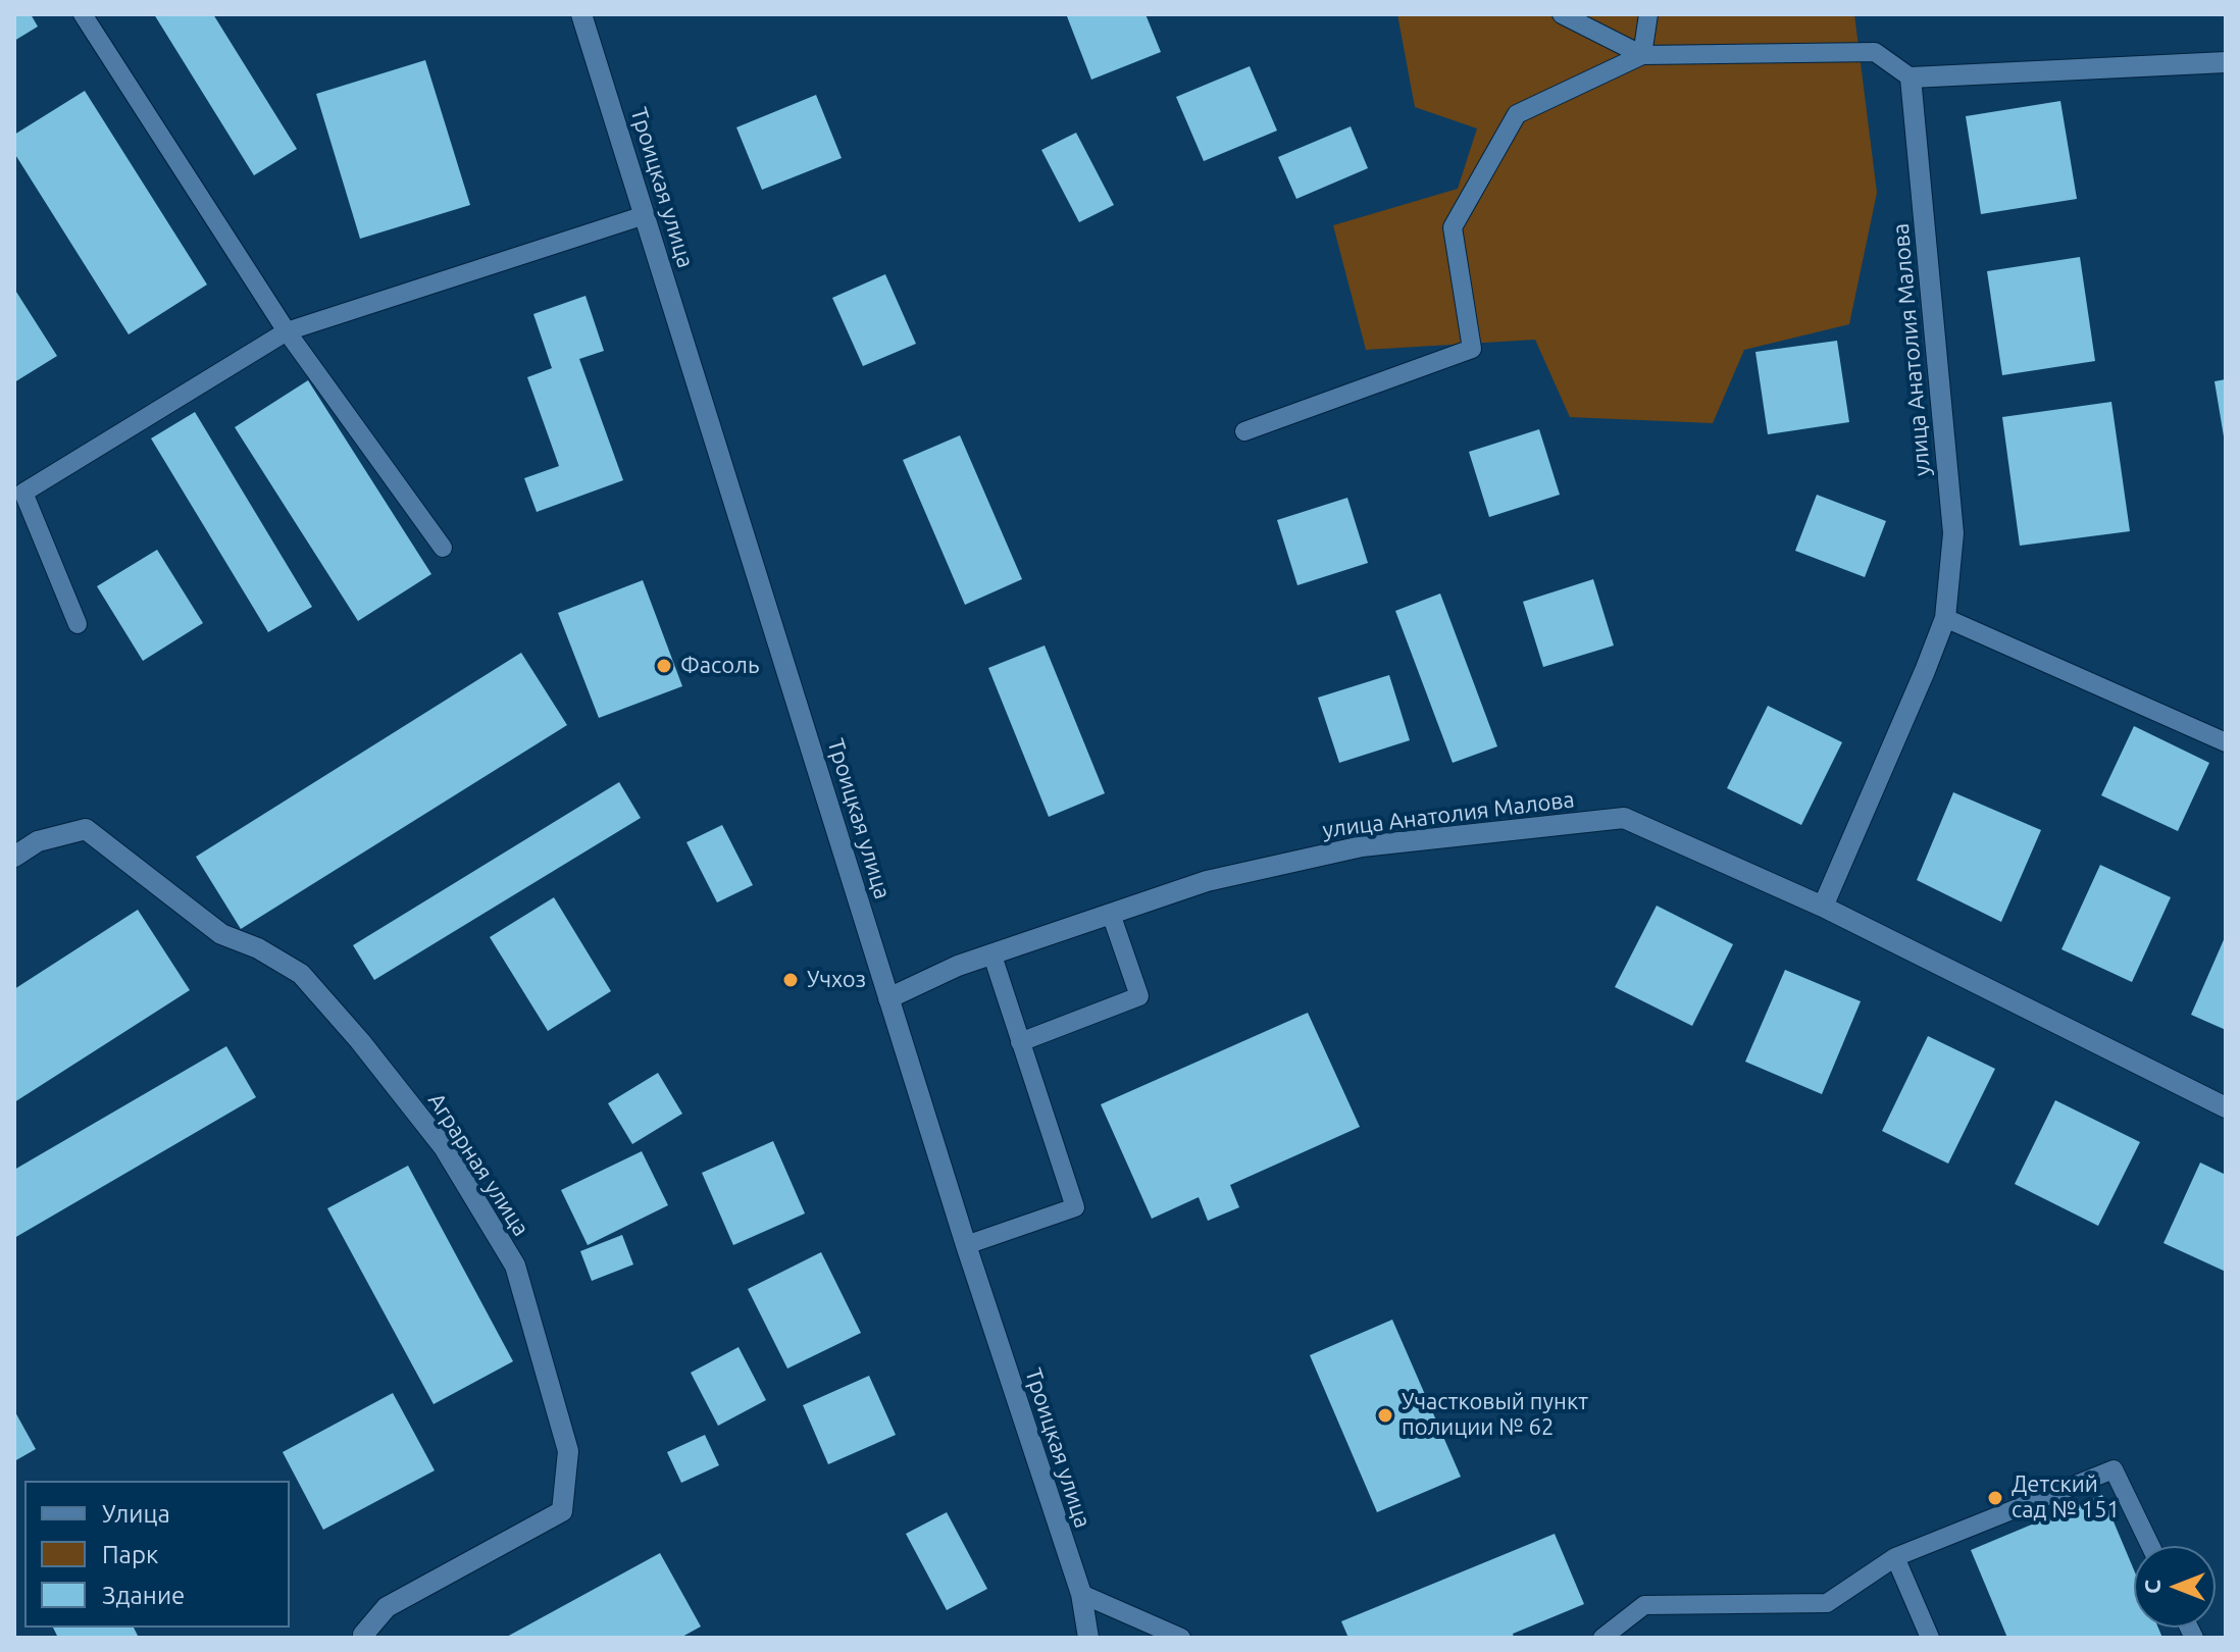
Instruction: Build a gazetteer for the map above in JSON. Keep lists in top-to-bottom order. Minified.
{"streets":{"street":["Троицкая улица","улица Анатолия Малова","Аграрная улица"]},"crossings":[["Троицкая улица","улица Анатолия Малова"]],"places":["Фасоль","Учхоз","Участковый пункт полиции № 62","Детский сад № 151"],"legend":["Улица","Парк","Здание"],"north":"left"}
